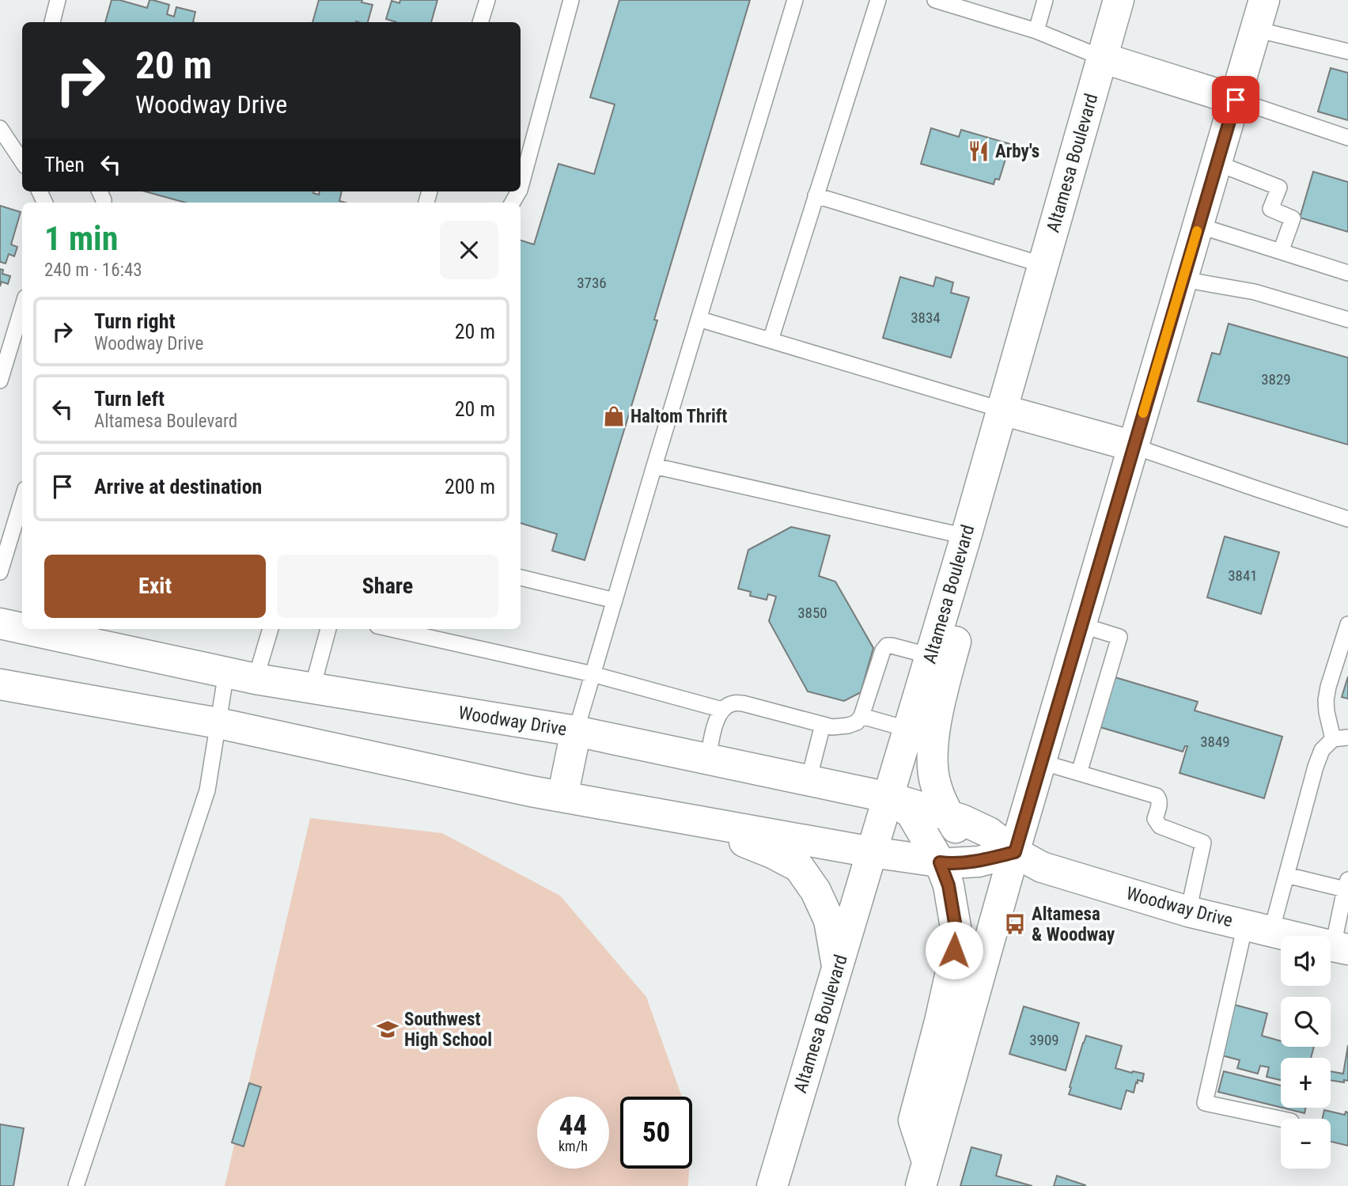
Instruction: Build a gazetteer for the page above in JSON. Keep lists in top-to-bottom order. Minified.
{"streets":{"main road":["Altamesa Boulevard","Woodway Drive"]},"crossings":[["Altamesa Boulevard","Woodway Drive"]],"places":{"restaurant":["Arby's"],"shop":["Haltom Thrift"],"bus stop":["Altamesa & Woodway"],"school or university":["Southwest High School"]},"house_numbers":["3736","3834","3829","3841","3850","3849","3909"],"page":{"turn":["20 m","Woodway Drive"],"then":"Then","heading":["1 min","240 m · 16:43"],"list":[{"name":"Turn right","note":"Woodway Drive","value":"20 m"},{"name":"Turn left","note":"Altamesa Boulevard","value":"20 m"},{"name":"Arrive at destination","value":"200 m"}],"buttons":["Exit","Share"],"map_buttons":["+","−"],"speed":"44 km/h","limit":"50"}}
